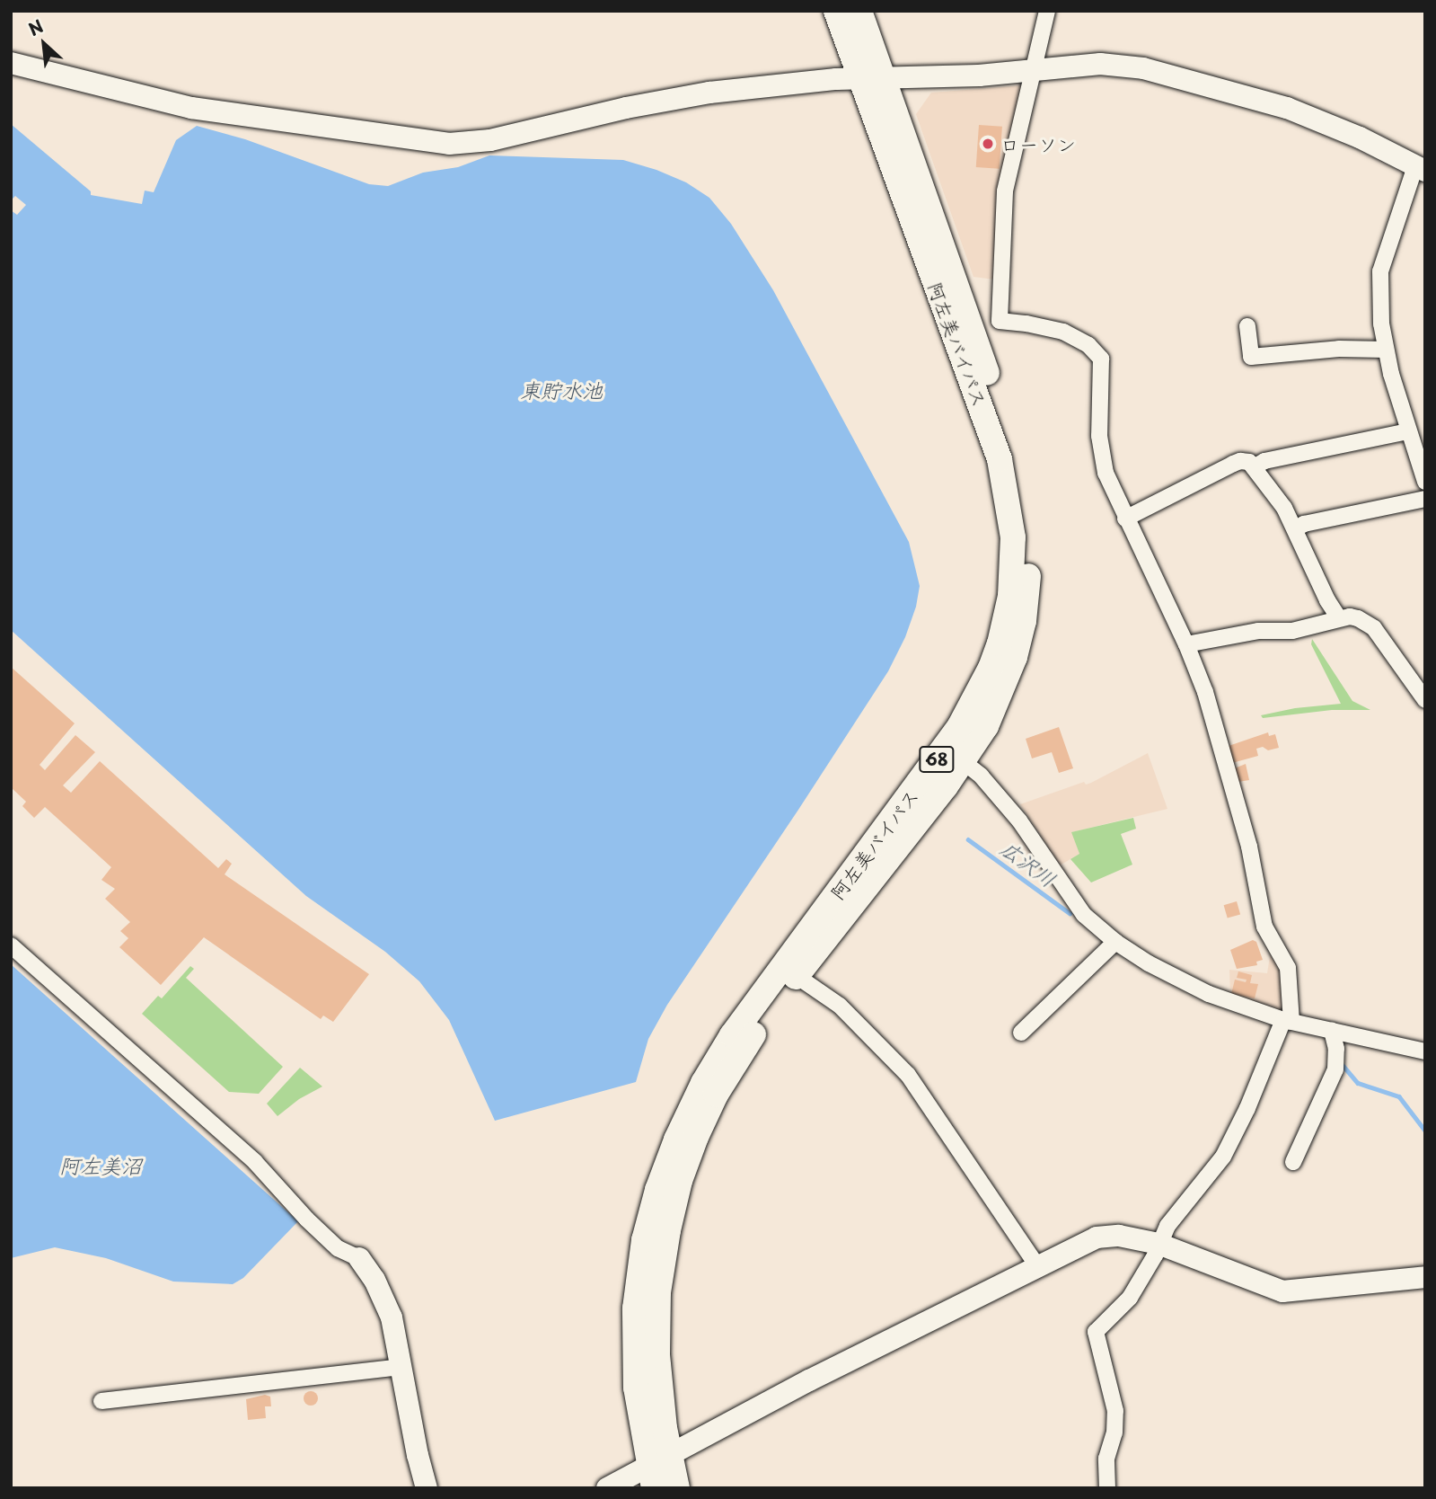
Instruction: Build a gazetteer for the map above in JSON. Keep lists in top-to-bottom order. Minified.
{"streets":{"main road":["阿左美バイパス","68"]},"water":["東貯水池","広沢川","阿左美沼"],"places":["ローソン"],"north":"top left"}
